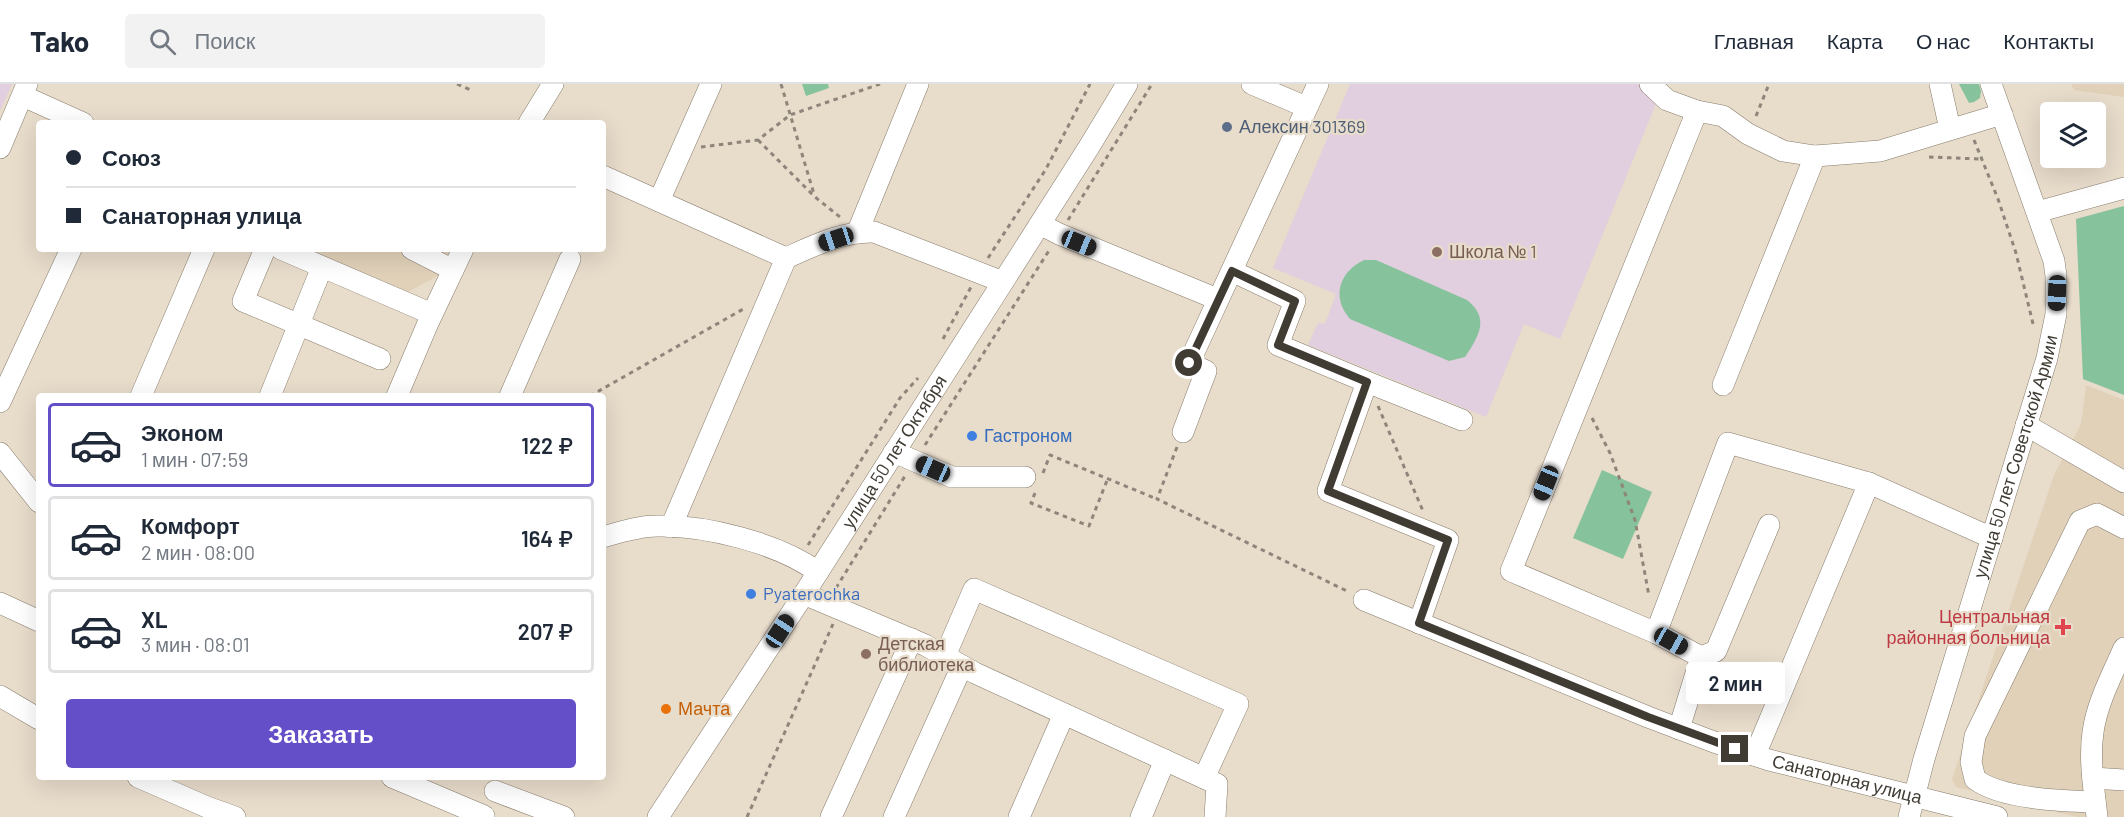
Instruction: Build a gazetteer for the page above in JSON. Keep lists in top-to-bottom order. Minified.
{"streets":{"street":["улица 50 лет Октября","улица 50 лет Советской Армии","Санаторная улица"]},"crossings":[["улица 50 лет Советской Армии","Санаторная улица"]],"places":{"other":["Алексин 301369","Школа № 1","Гастроном","Pyaterochka","Детская библиотека","Мачта"],"health":["Центральная районная больница"]},"page":{"header":"Tako","search":"Поиск","nav":["Главная","Карта","О нас","Контакты"],"banner":["Союз","Санаторная улица"],"list":[{"name":"Эконом","note":"1 мин · 07:59","value":"122 ₽"},{"name":"Комфорт","note":"2 мин · 08:00","value":"164 ₽"},{"name":"XL","note":"3 мин · 08:01","value":"207 ₽"}],"bubble":"2 мин","buttons":"Заказать"}}
